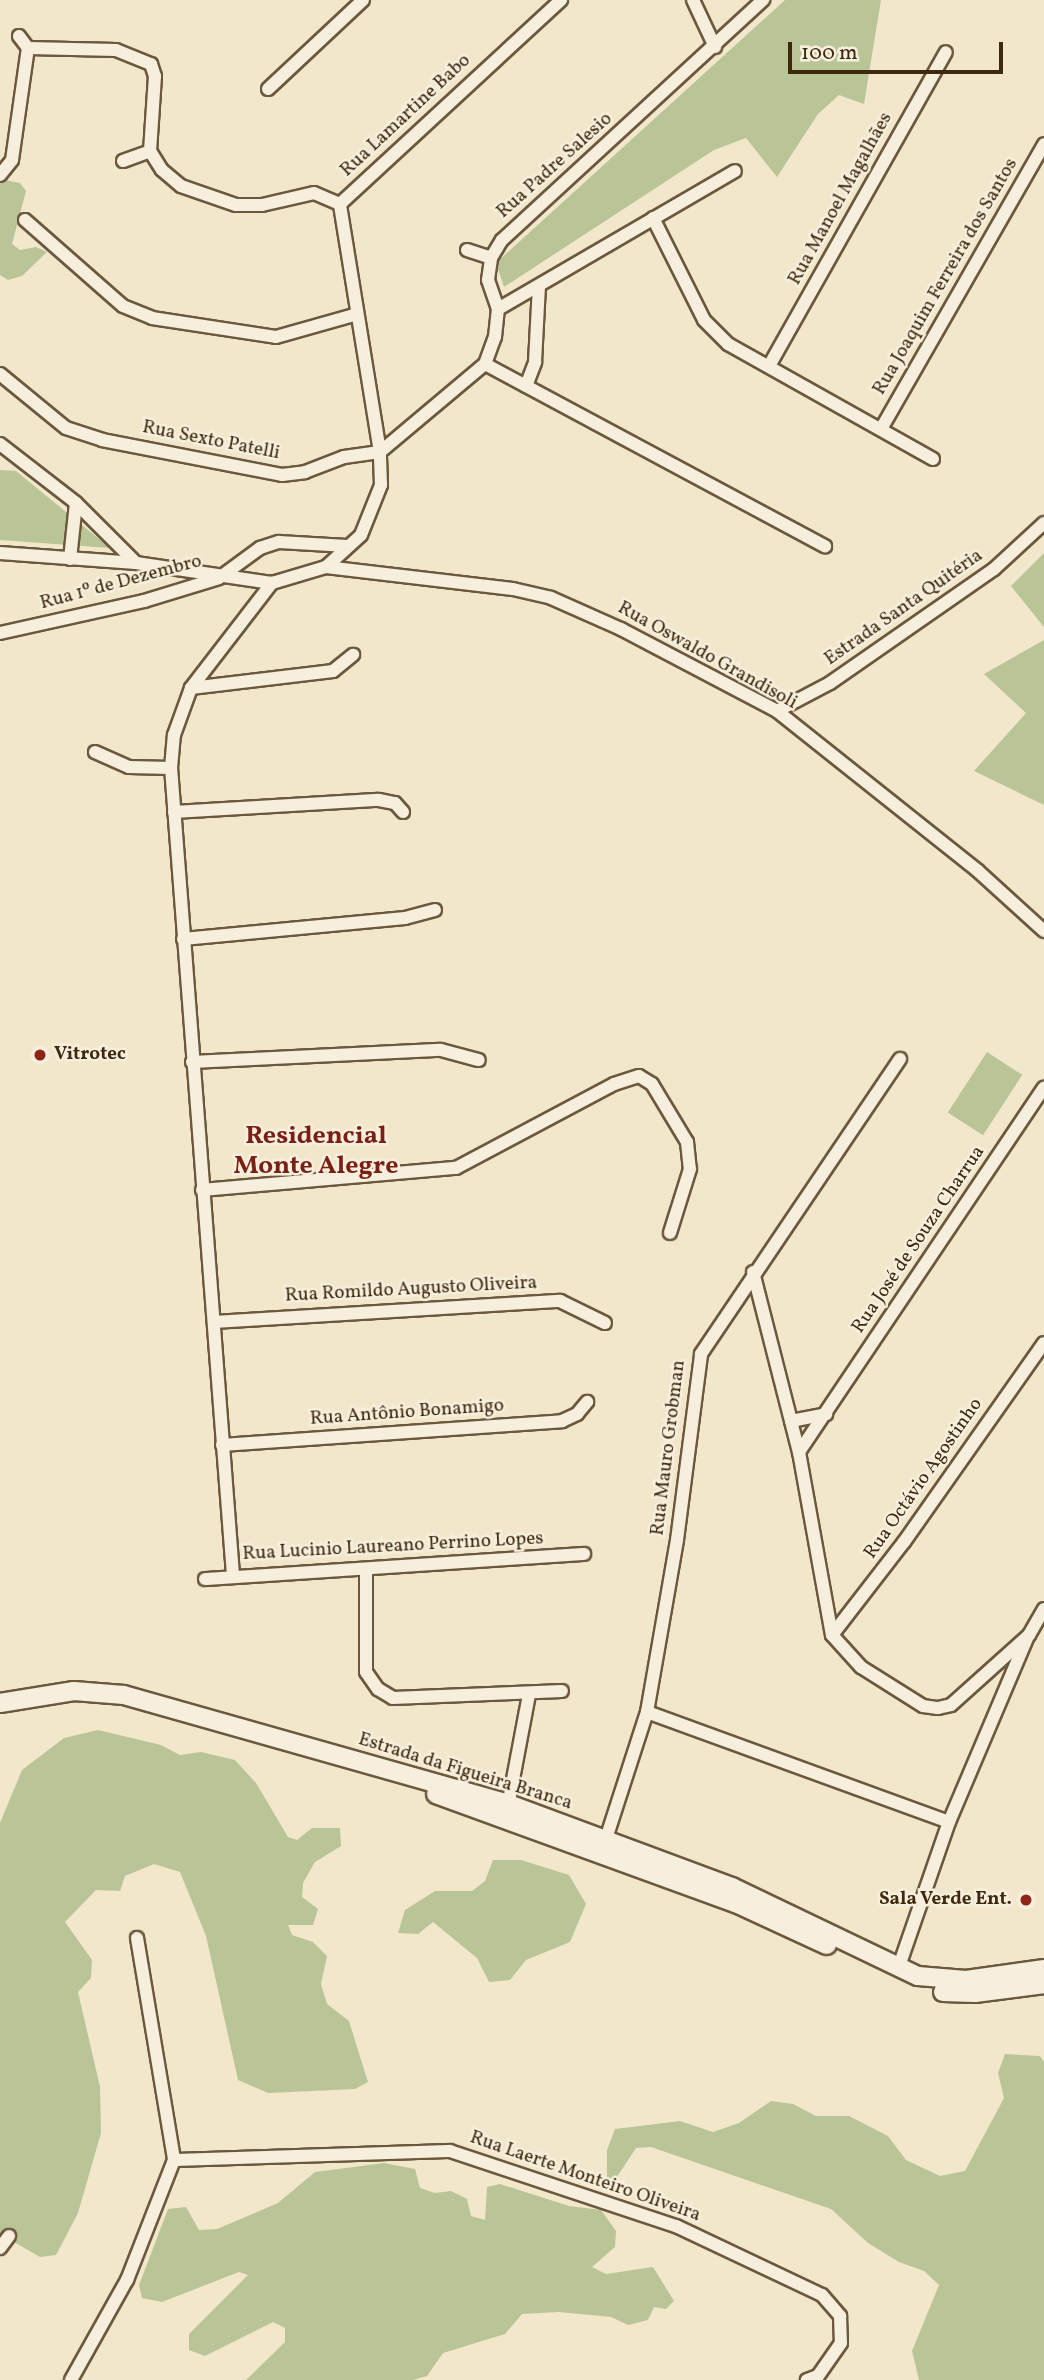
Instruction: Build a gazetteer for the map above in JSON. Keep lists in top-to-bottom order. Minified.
{"streets":{"main road":["Estrada da Figueira Branca"],"street":["Rua Lamartine Babo","Rua Padre Salesio","Rua Manoel Magalhães","Rua Joaquim Ferreira dos Santos","Rua Sexto Patelli","Rua 1º de Dezembro","Estrada Santa Quitéria","Rua Oswaldo Grandisoli","Rua José de Souza Charrua","Rua Romildo Augusto Oliveira","Rua Antônio Bonamigo","Rua Mauro Grobman","Rua Octávio Agostinho","Rua Lucinio Laureano Perrino Lopes","Rua Laerte Monteiro Oliveira"]},"crossings":[["Rua Lamartine Babo","Rua Sexto Patelli"],["Rua Lamartine Babo","Rua 1º de Dezembro"],["Rua Sexto Patelli","Rua 1º de Dezembro"],["Rua 1º de Dezembro","Rua Oswaldo Grandisoli"],["Estrada Santa Quitéria","Rua Oswaldo Grandisoli"],["Rua Mauro Grobman","Estrada da Figueira Branca"]],"districts":["Residencial Monte Alegre"],"places":["Vitrotec","Sala Verde Ent."],"scale_bar":"100 m"}
